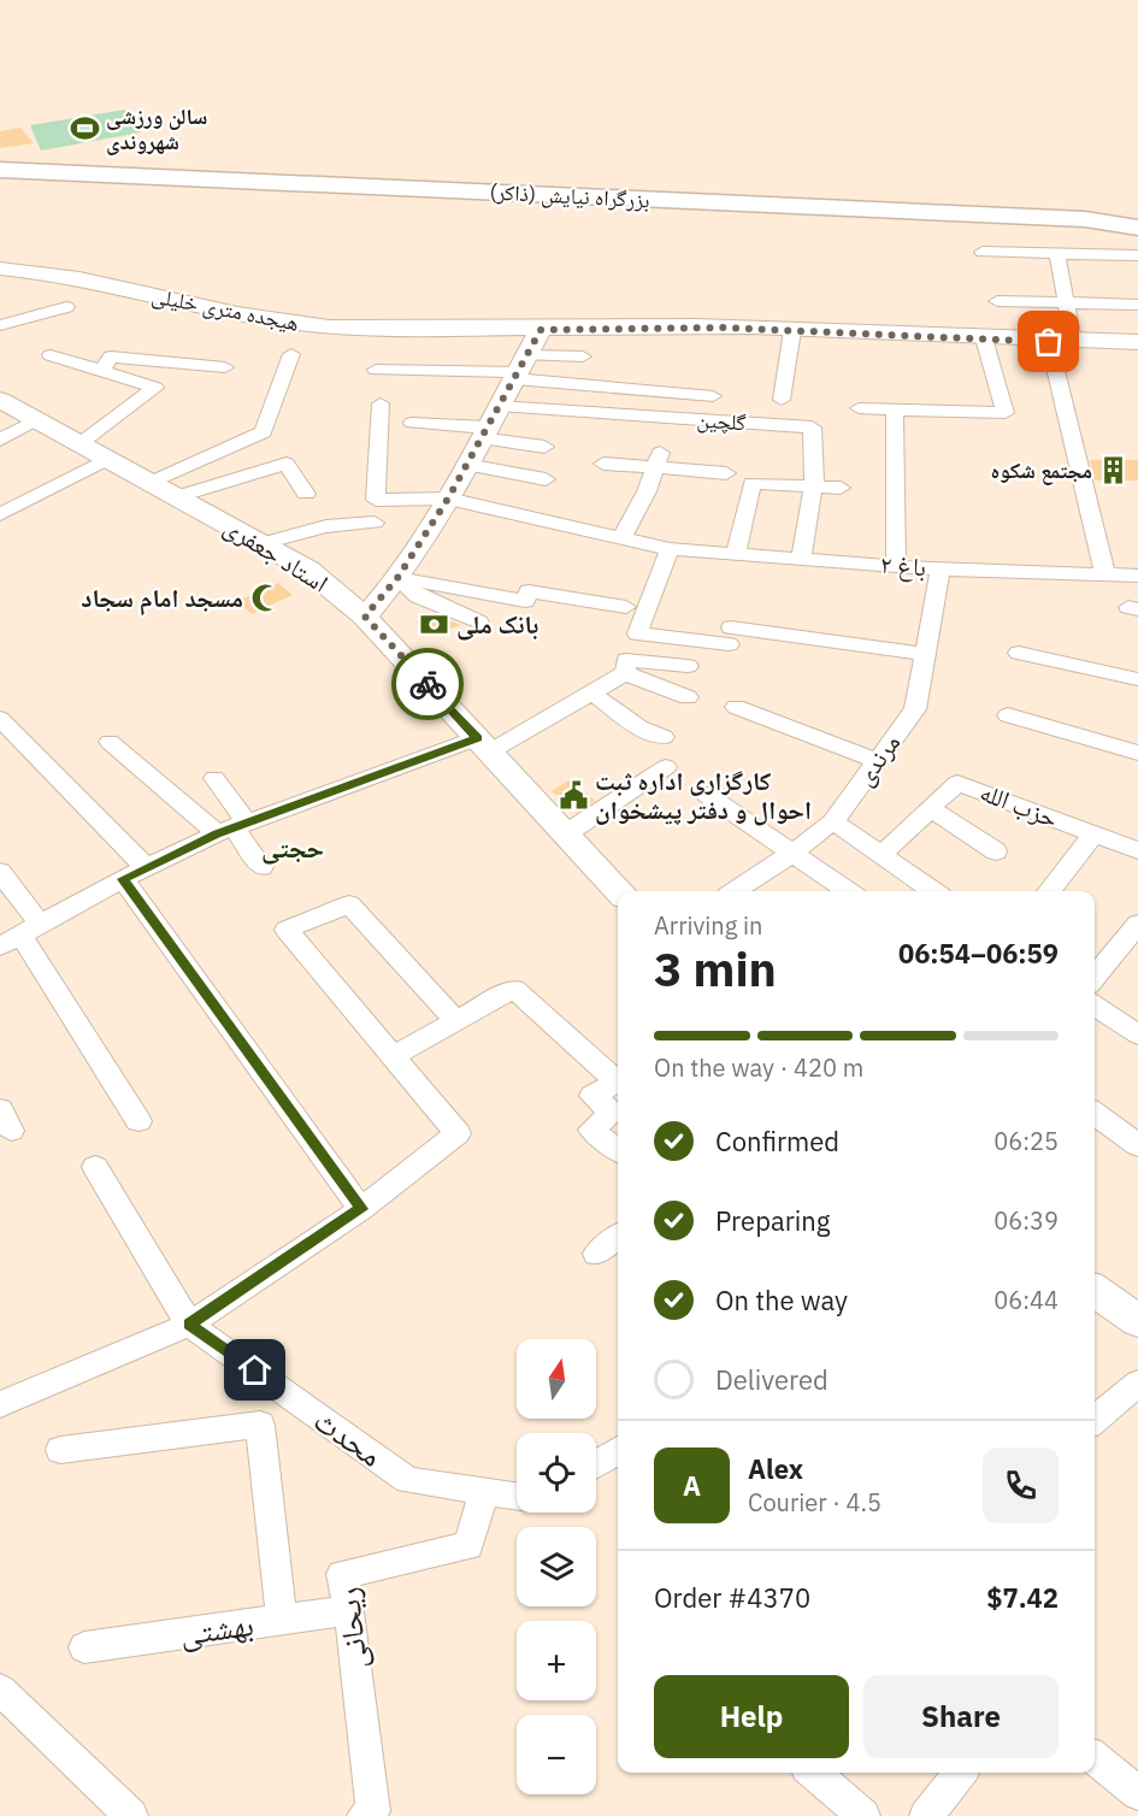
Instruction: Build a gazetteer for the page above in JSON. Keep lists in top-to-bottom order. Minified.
{"streets":{"highway":["بزرگراه نیایش (ذاکر)"],"main road":["هیجده متری خلیلی","استاد جعفری"],"street":["گلچین","باغ ۲","مرندی","حزب الله","محدث","ریحانی","بهشتی"]},"crossings":[["گلچین","باغ ۲"],["باغ ۲","مرندی"],["محدث","ریحانی"],["ریحانی","بهشتی"]],"districts":["حجتی"],"places":{"sports":["سالن ورزشی شهروندی"],"building":["مجتمع شکوه"],"mosque":["مسجد امام سجاد"],"bank":["بانک ملی"],"public building":["کارگزاری اداره ثبت احوال و دفتر پیشخوان"]},"north":"top","page":{"heading":["3 min","Arriving in","06:54–06:59"],"panel":["Alex","Courier · 4.5","Order #4370","$7.42"],"bar":"On the way · 420 m","list":[["Confirmed","06:25"],["Preparing","06:39"],["On the way","06:44"],"Delivered"],"map_buttons":["+","−"],"round":"A","buttons":["Help","Share"]}}
